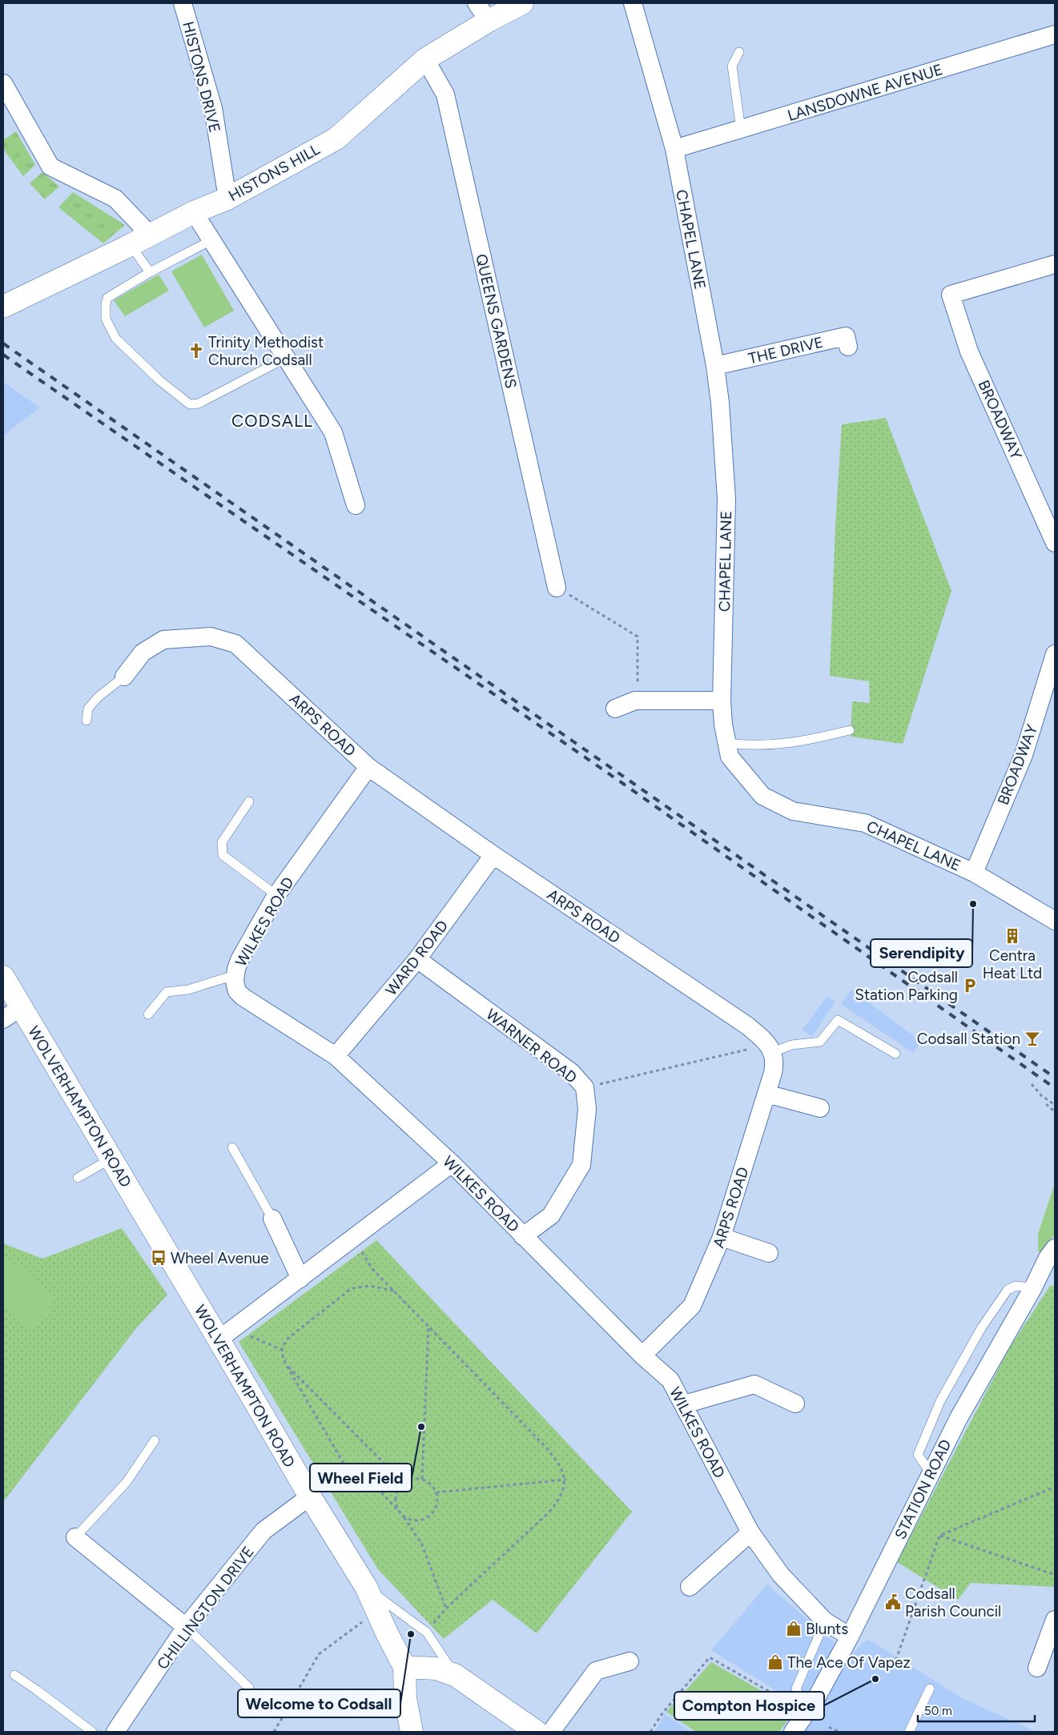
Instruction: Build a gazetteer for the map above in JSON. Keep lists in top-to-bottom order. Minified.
{"streets":{"street":["HISTONS DRIVE","LANSDOWNE AVENUE","HISTONS HILL","CHAPEL LANE","QUEENS GARDENS","THE DRIVE","BROADWAY","ARPS ROAD","WILKES ROAD","WARD ROAD","WARNER ROAD","WOLVERHAMPTON ROAD","STATION ROAD","CHILLINGTON DRIVE"]},"crossings":[["HISTONS DRIVE","HISTONS HILL"],["LANSDOWNE AVENUE","CHAPEL LANE"],["HISTONS HILL","QUEENS GARDENS"],["CHAPEL LANE","THE DRIVE"],["CHAPEL LANE","BROADWAY"],["ARPS ROAD","WILKES ROAD"],["ARPS ROAD","WARD ROAD"],["WILKES ROAD","WARD ROAD"],["WILKES ROAD","WARNER ROAD"],["WILKES ROAD","STATION ROAD"],["WARD ROAD","WARNER ROAD"],["WOLVERHAMPTON ROAD","CHILLINGTON DRIVE"]],"districts":["CODSALL"],"places":{"church":["Trinity Methodist Church Codsall"],"other":["Serendipity","Wheel Field","Welcome to Codsall","Compton Hospice"],"building":["Centra Heat Ltd"],"parking":["Codsall Station Parking"],"bar":["Codsall Station"],"bus stop":["Wheel Avenue"],"public building":["Codsall Parish Council"],"shop":["Blunts","The Ace Of Vapez"]},"scale_bar":"50 m"}
